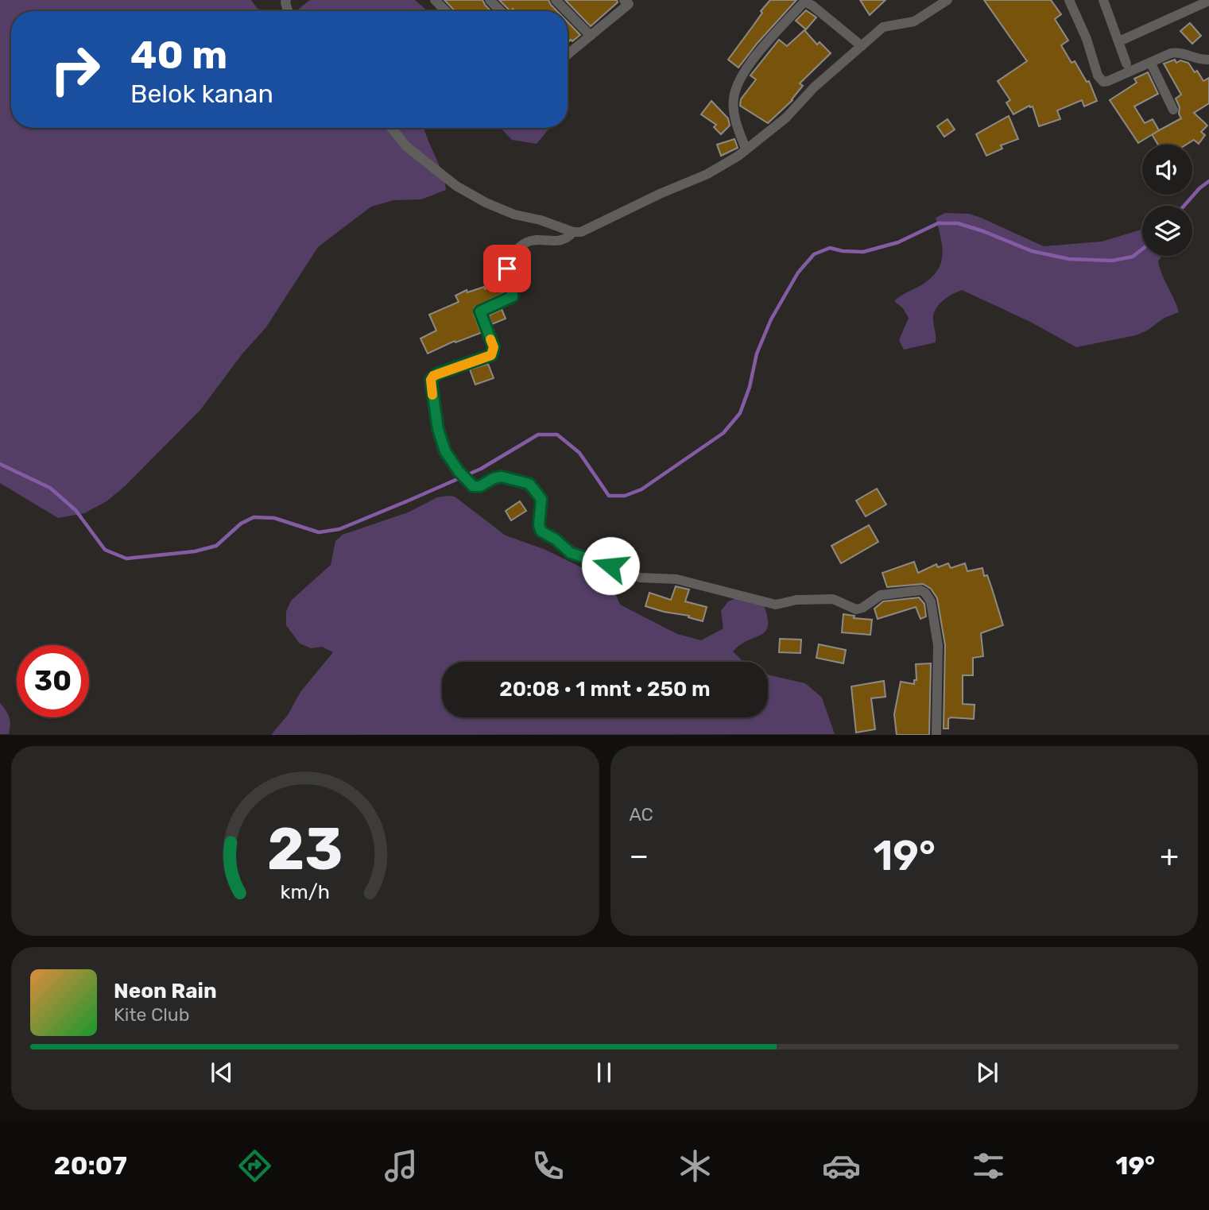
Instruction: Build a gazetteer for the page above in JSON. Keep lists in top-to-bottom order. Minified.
{"page":{"turn":["40 m","Belok kanan"],"limit":"30","trip":"20:08 · 1 mnt · 250 m","tile":"AC","heat":["−","19°","+"],"song":["Neon Rain","Kite Club"],"tabs":["20:07","19°"],"gauge":["23","km/h"]}}
